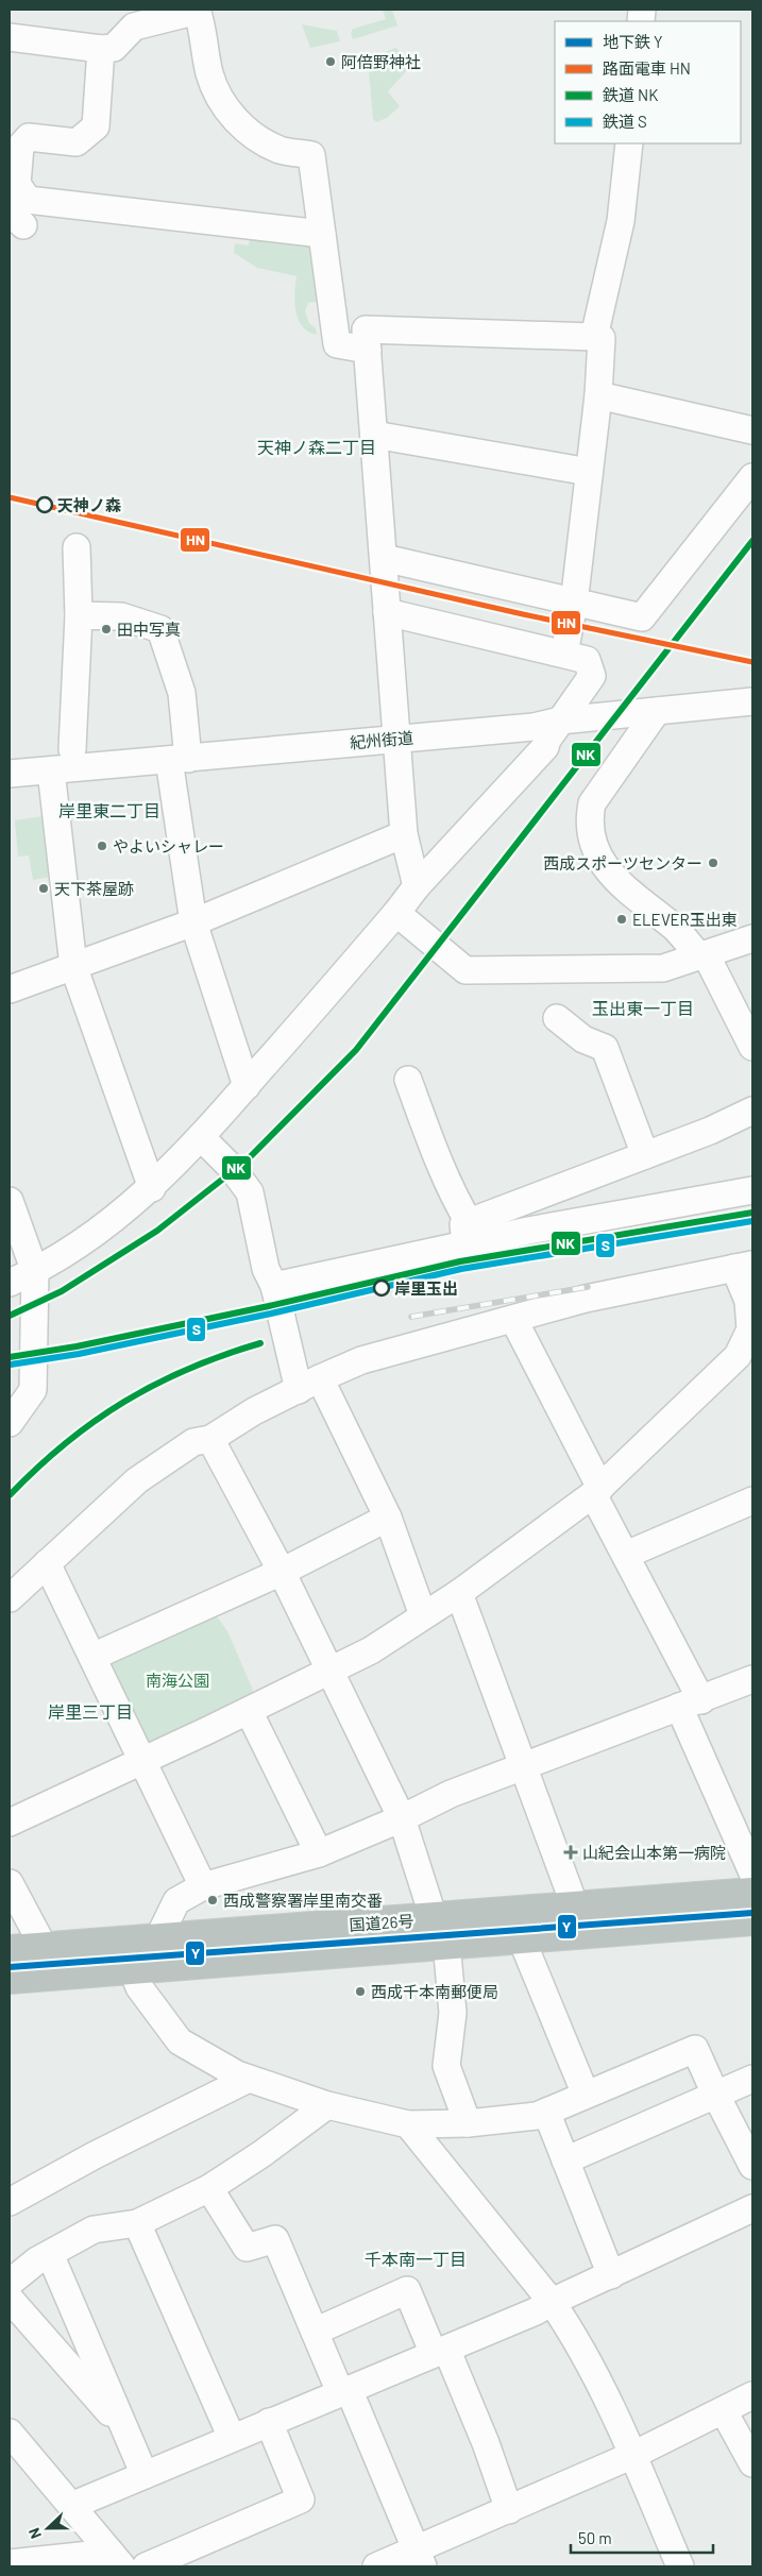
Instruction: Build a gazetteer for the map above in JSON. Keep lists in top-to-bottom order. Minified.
{"streets":{"highway":["国道26号"],"street":["紀州街道"]},"districts":["天神ノ森二丁目","岸里東二丁目","玉出東一丁目","岸里三丁目","千本南一丁目"],"parks":["南海公園"],"places":{"other":["阿倍野神社","天神ノ森","田中写真","やよいシャレー","西成スポーツセンター","天下茶屋跡","ELEVER玉出東","岸里玉出","西成警察署岸里南交番","西成千本南郵便局"],"health":["山紀会山本第一病院"]},"lines":["tram line HN","rail line NK","rail line S","metro line Y"],"legend":["地下鉄 Y","路面電車 HN","鉄道 NK","鉄道 S"],"scale_bar":"50 m","north":"left"}
